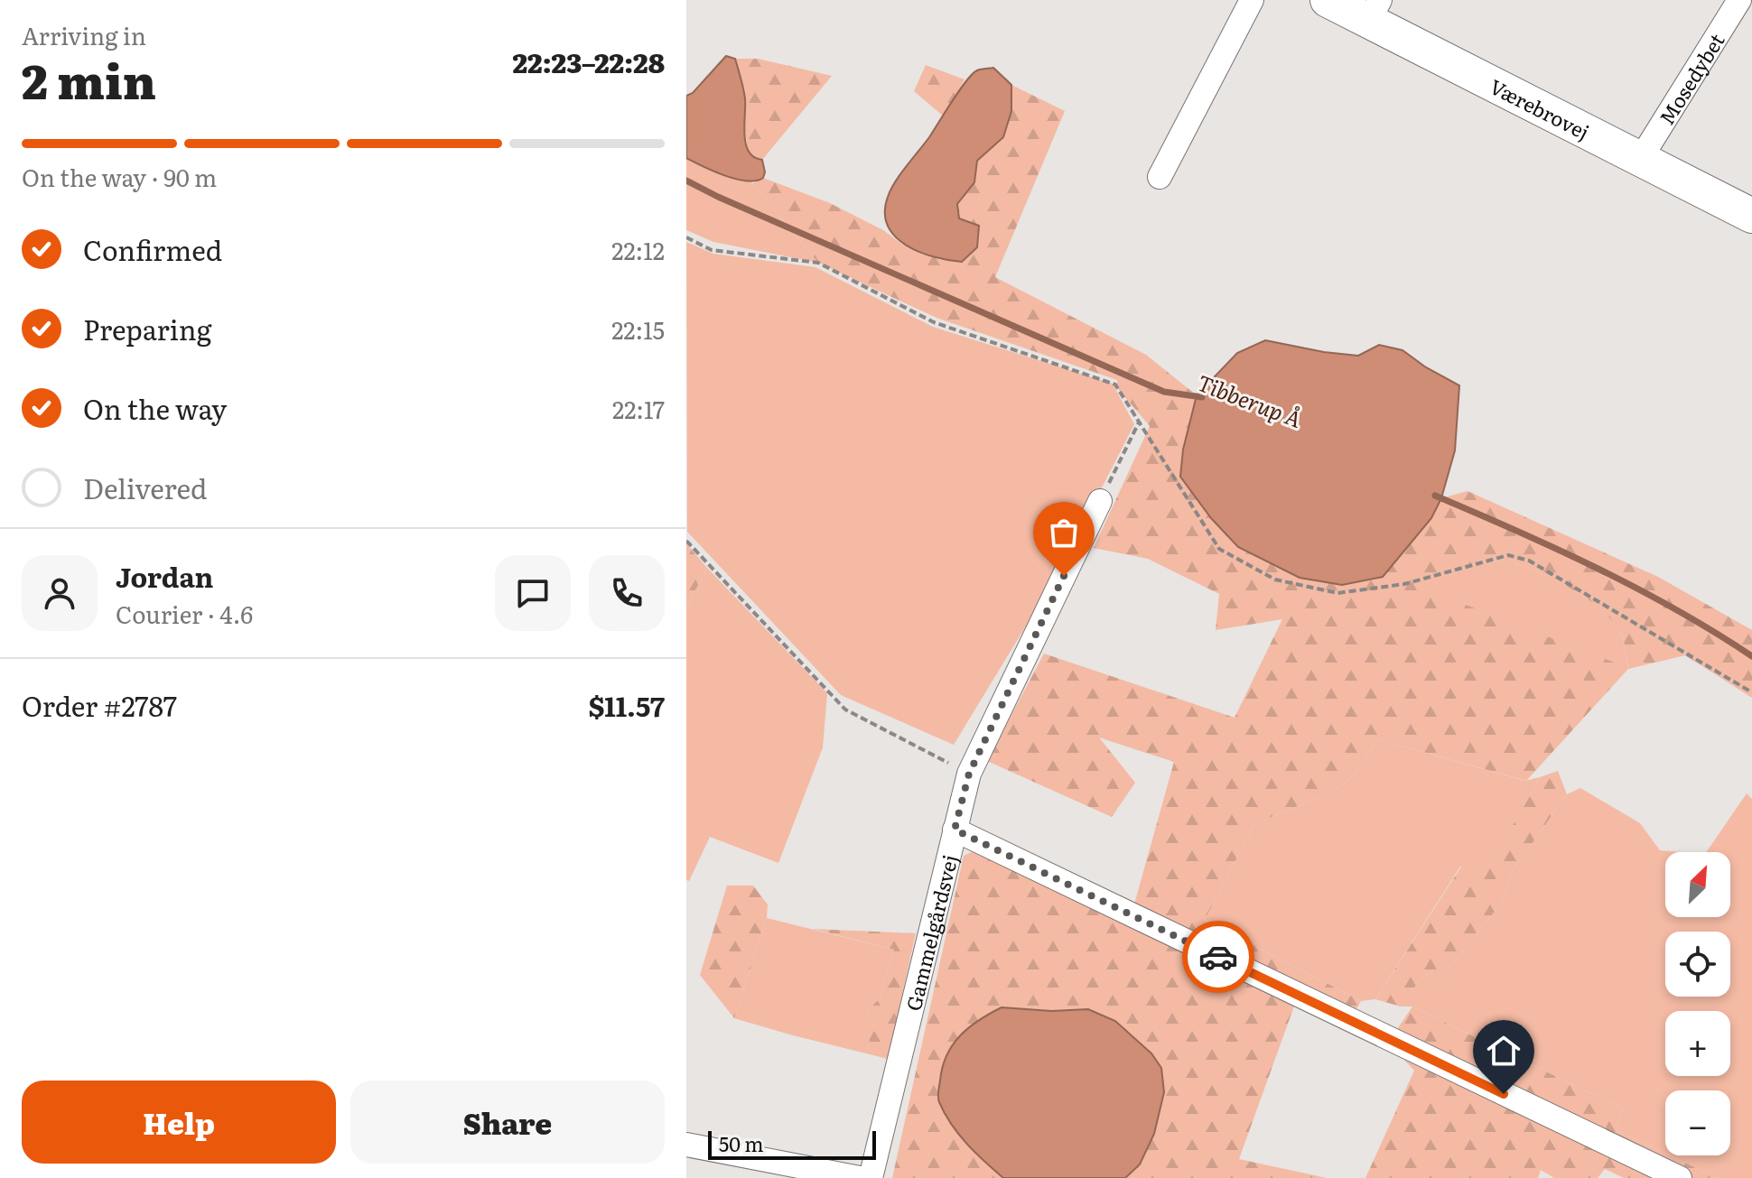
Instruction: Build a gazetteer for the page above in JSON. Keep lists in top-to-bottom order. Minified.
{"streets":{"street":["Mosedybet","Værebrovej","Gammelgårdsvej"]},"crossings":[["Mosedybet","Værebrovej"]],"water":["Tibberup Å"],"scale_bar":"50 m","north":"top right","page":{"heading":["2 min","Arriving in","22:23–22:28"],"panel":["Jordan","Courier · 4.6","Order #2787","$11.57"],"bar":"On the way · 90 m","list":[["Confirmed","22:12"],["Preparing","22:15"],["On the way","22:17"],"Delivered"],"map_buttons":["+","−"],"buttons":["Help","Share"],"scale":"50 m"}}
